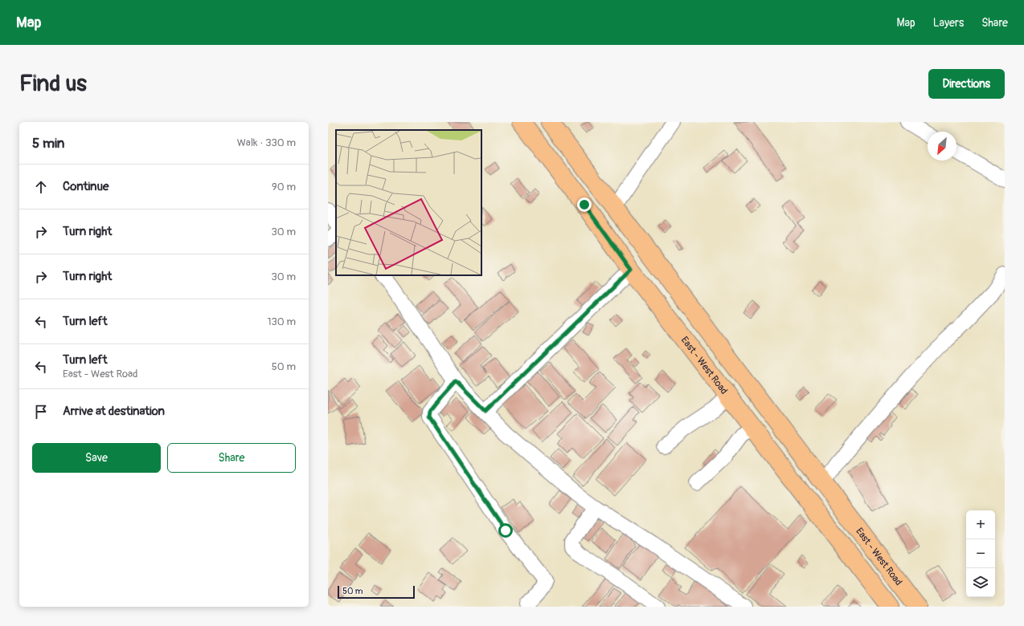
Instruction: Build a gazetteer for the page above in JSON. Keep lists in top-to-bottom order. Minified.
{"streets":{"main road":["East - West Road"]},"scale_bar":"50 m","north":"bottom left","page":{"header":"Map","nav":["Map","Layers","Share"],"buttons":["Directions",["Save","Share"]],"title":"Find us","heading":["5 min","Walk · 330 m"],"list":[["Continue","90 m"],["Turn right","30 m"],["Turn right","30 m"],["Turn left","130 m"],["Turn left","East - West Road","50 m"],"Arrive at destination"],"map_buttons":["+","−"],"scale":"50 m"}}
